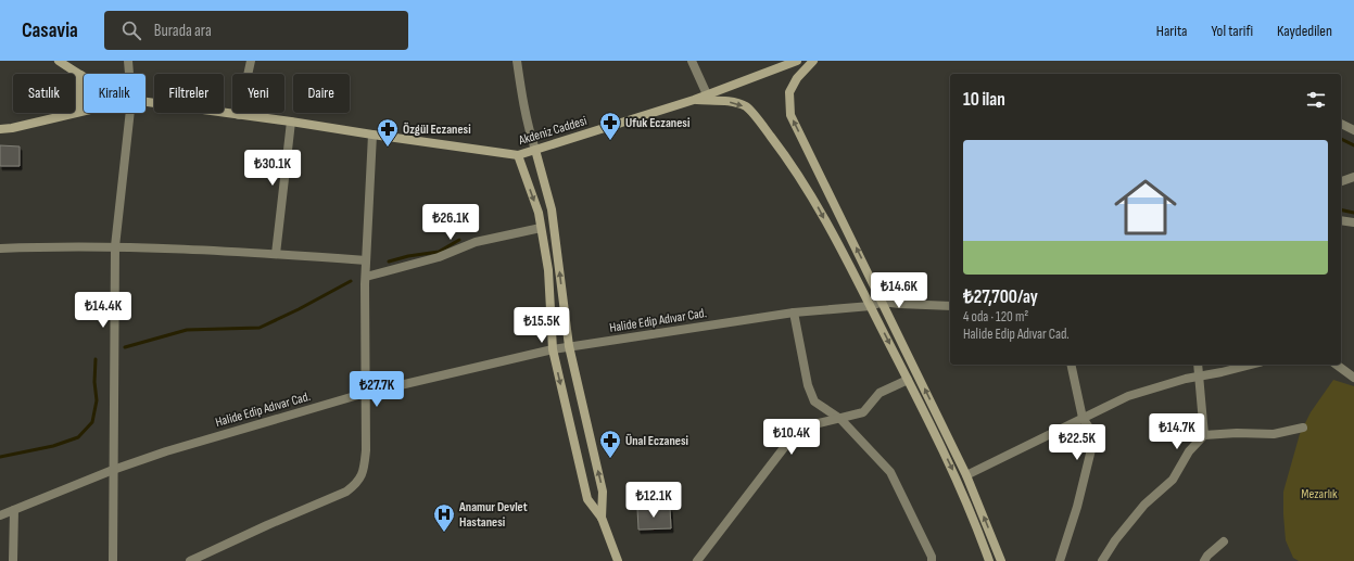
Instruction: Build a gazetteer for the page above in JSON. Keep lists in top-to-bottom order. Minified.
{"streets":{"street":["Akdeniz Caddesi","Halide Edip Adıvar Cad."]},"parks":["Mezarlık"],"places":{"pharmacy":["Ufuk Eczanesi","Özgül Eczanesi","Ünal Eczanesi"],"hospital":["Anamur Devlet Hastanesi"]},"page":{"header":"Casavia","search":"Burada ara","nav":["Harita","Yol tarifi","Kaydedilen"],"chip":["Satılık","Kiralık","Filtreler","Yeni","Daire"],"heading":"10 ilan","list":[{"name":"₺27,700/ay","note":"4 oda · 120 m² · Halide Edip Adıvar Cad."}],"price":["₺30.1K","₺26.1K","₺14.6K","₺14.4K","₺15.5K","₺27.7K","₺14.7K","₺10.4K","₺22.5K","₺12.1K"]}}
